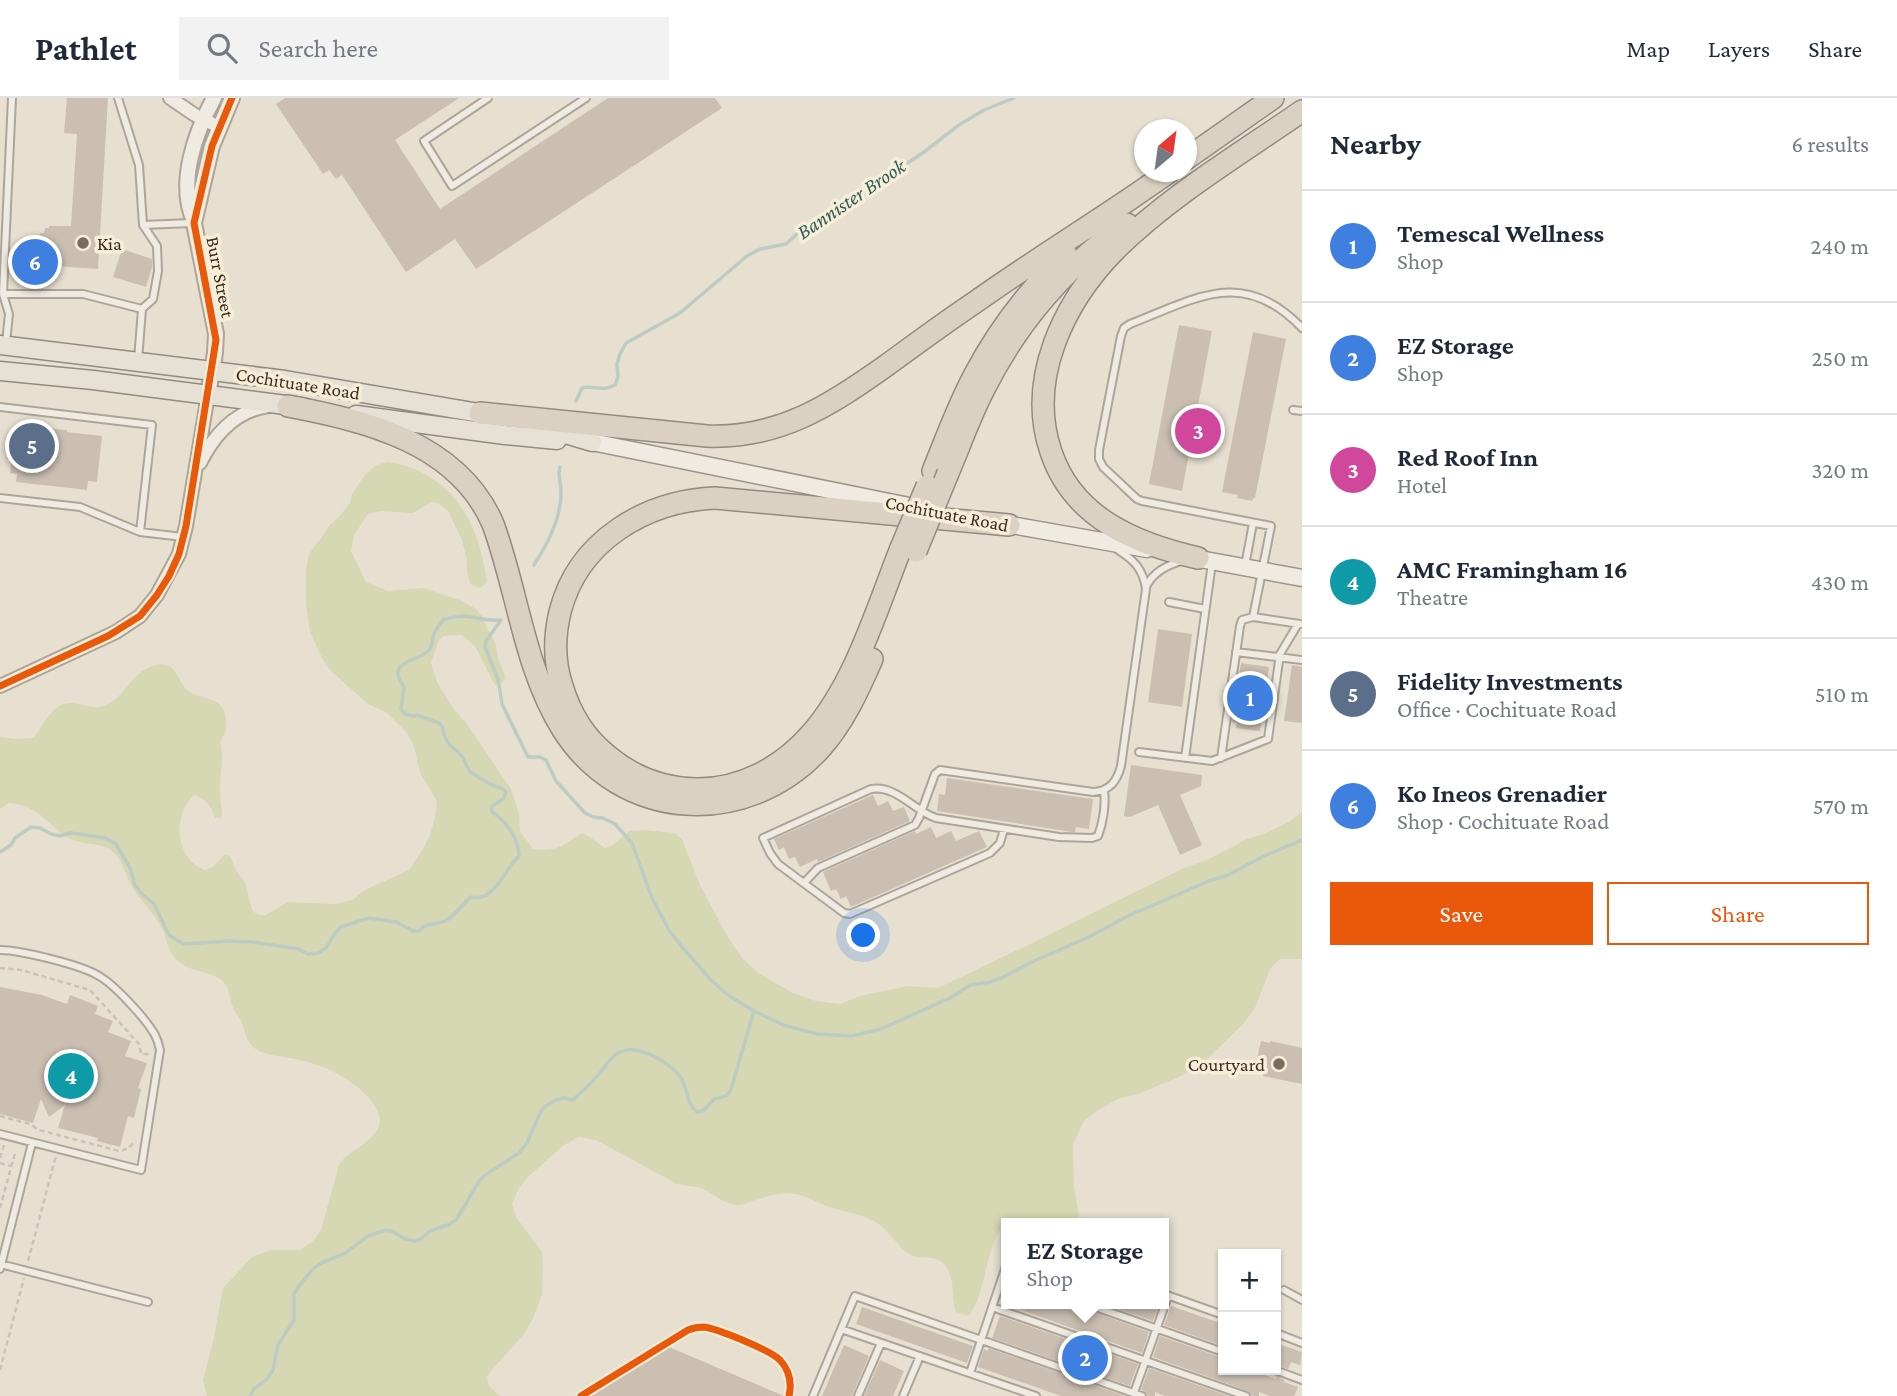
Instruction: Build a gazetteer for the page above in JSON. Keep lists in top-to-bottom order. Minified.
{"streets":{"main road":["Cochituate Road"],"street":["Burr Street"]},"crossings":[["Burr Street","Cochituate Road"]],"water":["Bannister Brook"],"places":["Kia","Courtyard"],"north":"top right","page":{"header":"Pathlet","search":"Search here","nav":["Map","Layers","Share"],"heading":["Nearby","6 results"],"list":[{"mark":"1","name":"Temescal Wellness","note":"Shop","value":"240 m"},{"mark":"2","name":"EZ Storage","note":"Shop","value":"250 m"},{"mark":"3","name":"Red Roof Inn","note":"Hotel","value":"320 m"},{"mark":"4","name":"AMC Framingham 16","note":"Theatre","value":"430 m"},{"mark":"5","name":"Fidelity Investments","note":"Office · Cochituate Road","value":"510 m"},{"mark":"6","name":"Ko Ineos Grenadier","note":"Shop · Cochituate Road","value":"570 m"}],"pins":["6","3","5","1","4","2"],"buttons":["Save","Share"],"popup":["EZ Storage","Shop"],"map_buttons":["+","−"]}}
